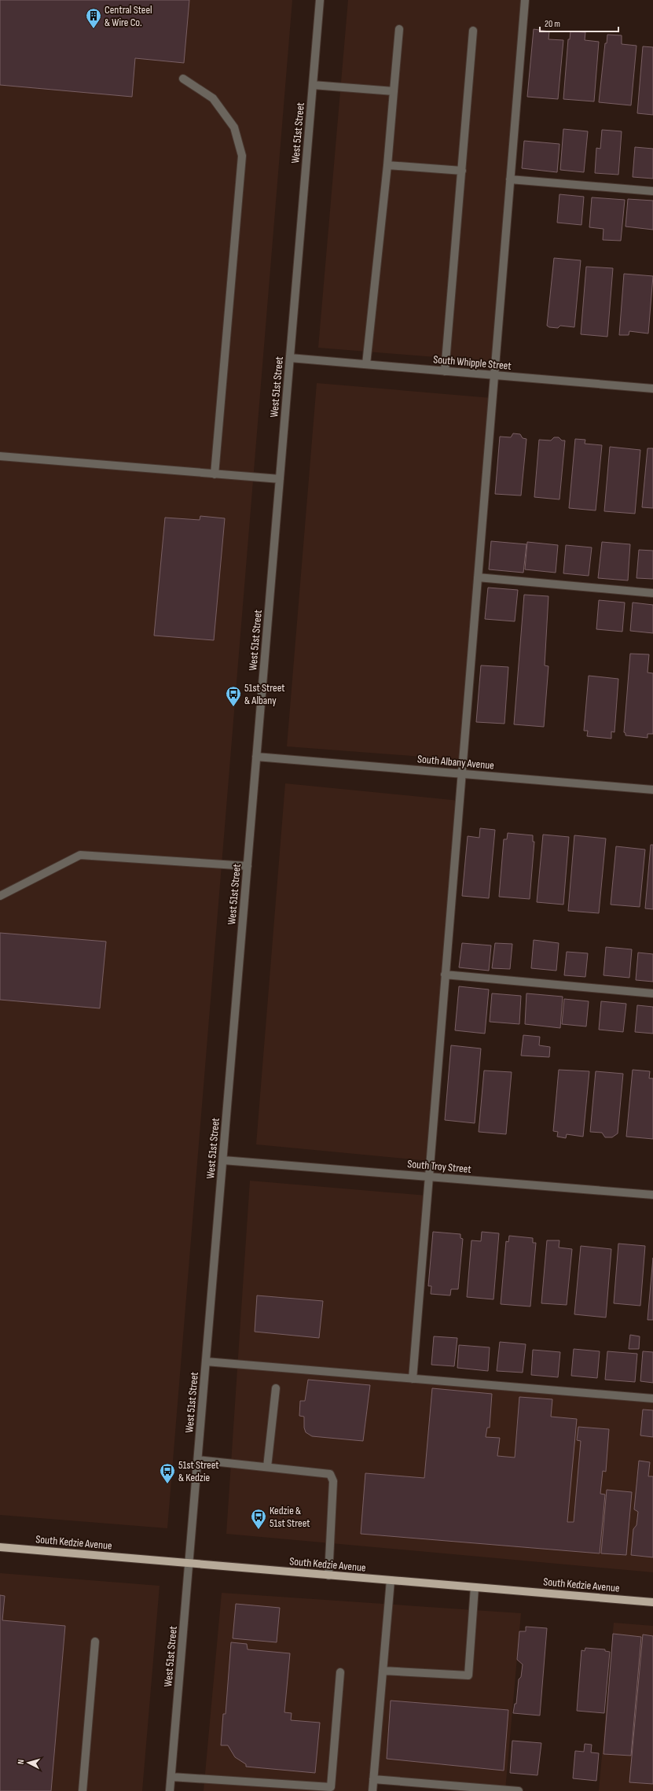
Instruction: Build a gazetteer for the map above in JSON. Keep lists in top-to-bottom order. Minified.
{"streets":{"main road":["South Kedzie Avenue"],"street":["West 51st Street","South Whipple Street","South Albany Avenue","South Troy Street"]},"crossings":[["West 51st Street","South Whipple Street"],["West 51st Street","South Albany Avenue"],["West 51st Street","South Troy Street"],["West 51st Street","South Kedzie Avenue"]],"places":{"building":["Central Steel & Wire Co."],"bus stop":["51st Street & Albany","51st Street & Kedzie","Kedzie & 51st Street"]},"scale_bar":"20 m","north":"left"}
